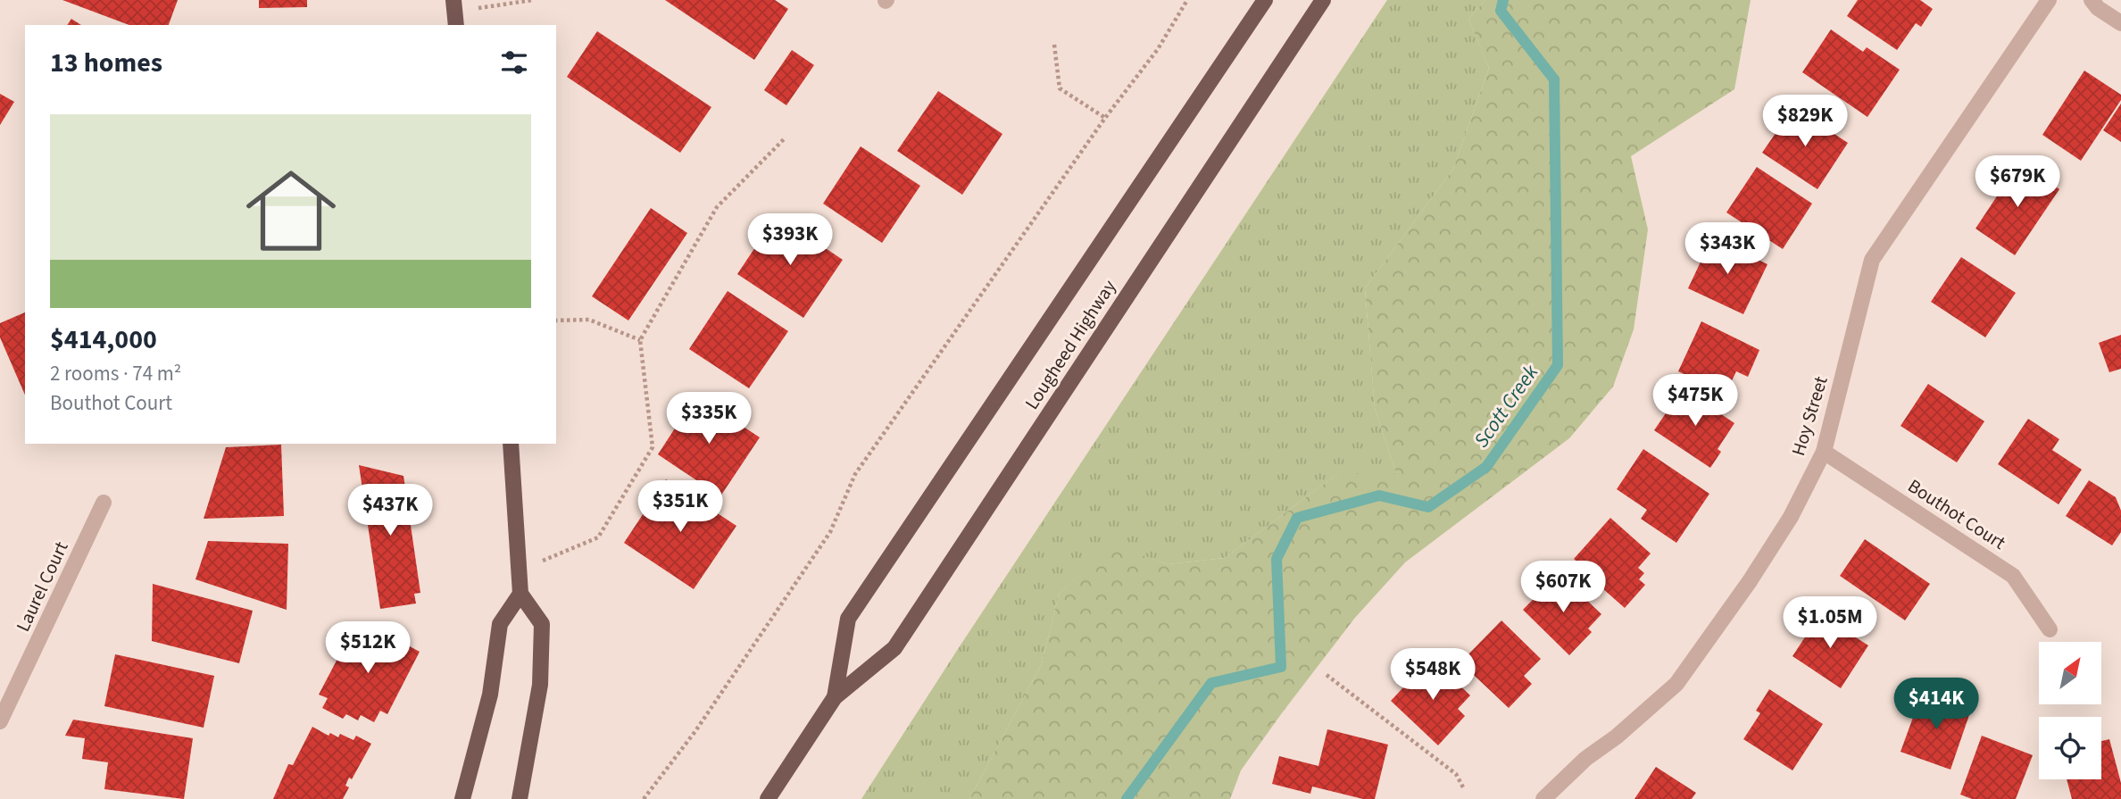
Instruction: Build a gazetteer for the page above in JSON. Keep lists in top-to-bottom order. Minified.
{"streets":{"main road":["Lougheed Highway"],"street":["Hoy Street","Bouthot Court","Laurel Court"]},"crossings":[["Hoy Street","Bouthot Court"]],"water":["Scott Creek"],"north":"top right","page":{"heading":"13 homes","price":["$829K","$679K","$393K","$343K","$475K","$335K","$351K","$437K","$607K","$1.05M","$512K","$548K","$414K"],"list":[{"name":"$414,000","note":"2 rooms · 74 m² · Bouthot Court"}]}}
